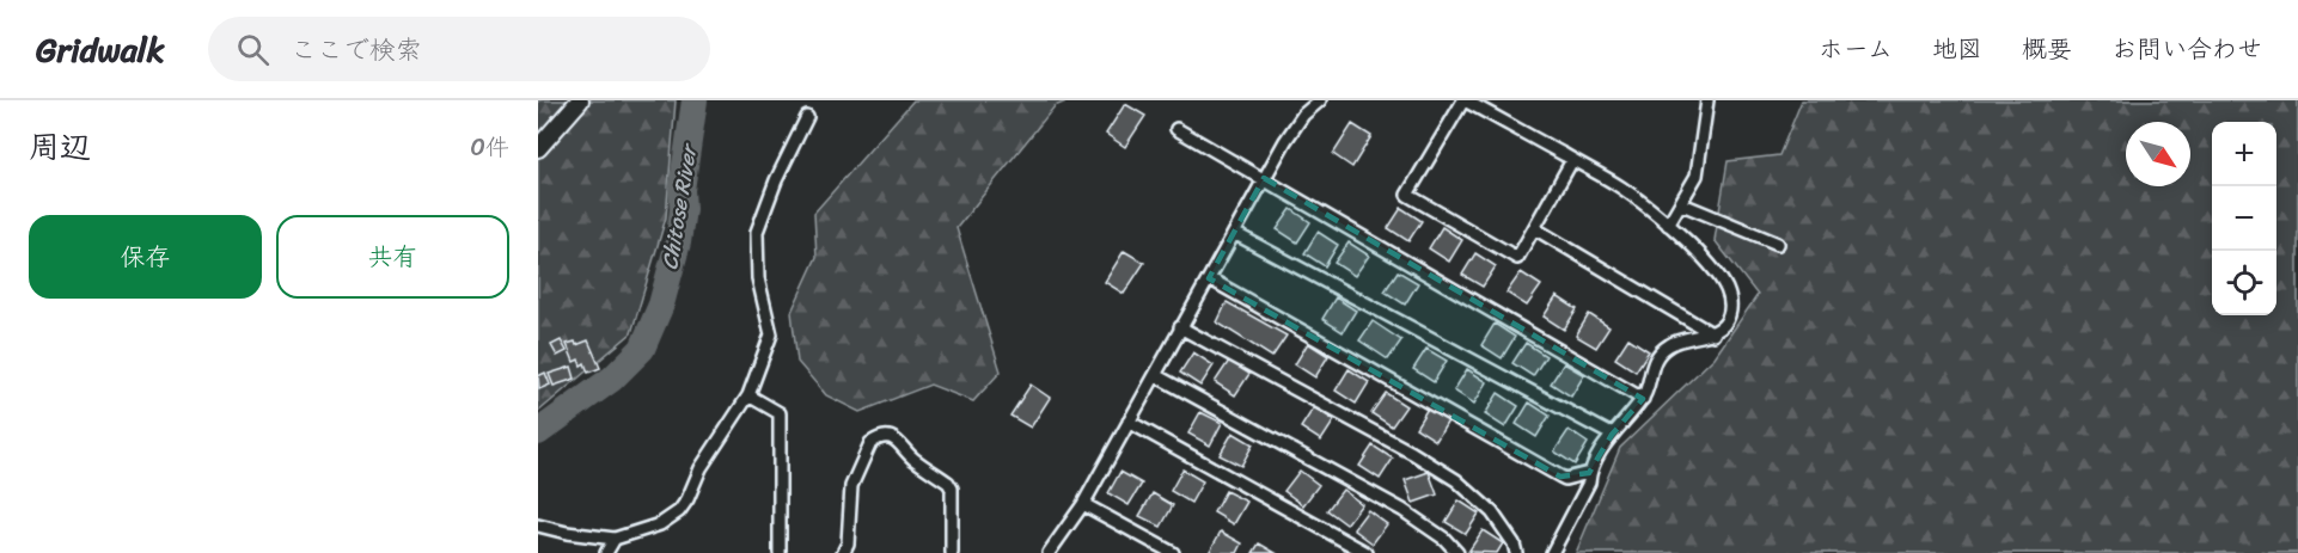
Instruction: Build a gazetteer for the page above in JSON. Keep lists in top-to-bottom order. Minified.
{"water":["Chitose River"],"north":"bottom right","page":{"header":"Gridwalk","search":"ここで検索","nav":["ホーム","地図","概要","お問い合わせ"],"heading":["周辺","0件"],"map_buttons":["+","−"],"buttons":["保存","共有"]}}
